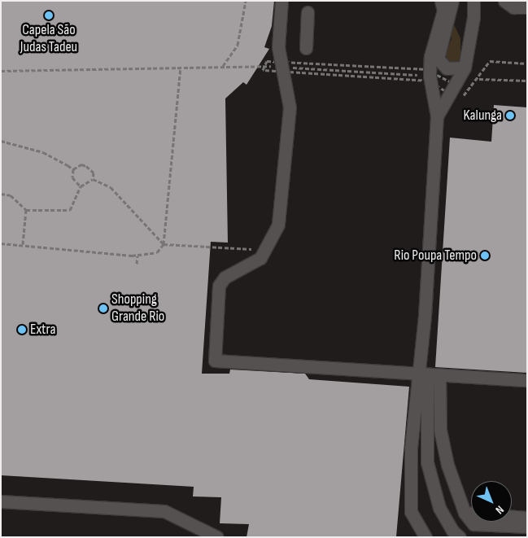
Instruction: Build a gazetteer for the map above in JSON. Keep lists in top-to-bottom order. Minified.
{"places":["Capela São Judas Tadeu","Kalunga","Rio Poupa Tempo","Shopping Grande Rio","Extra"],"north":"bottom right"}
